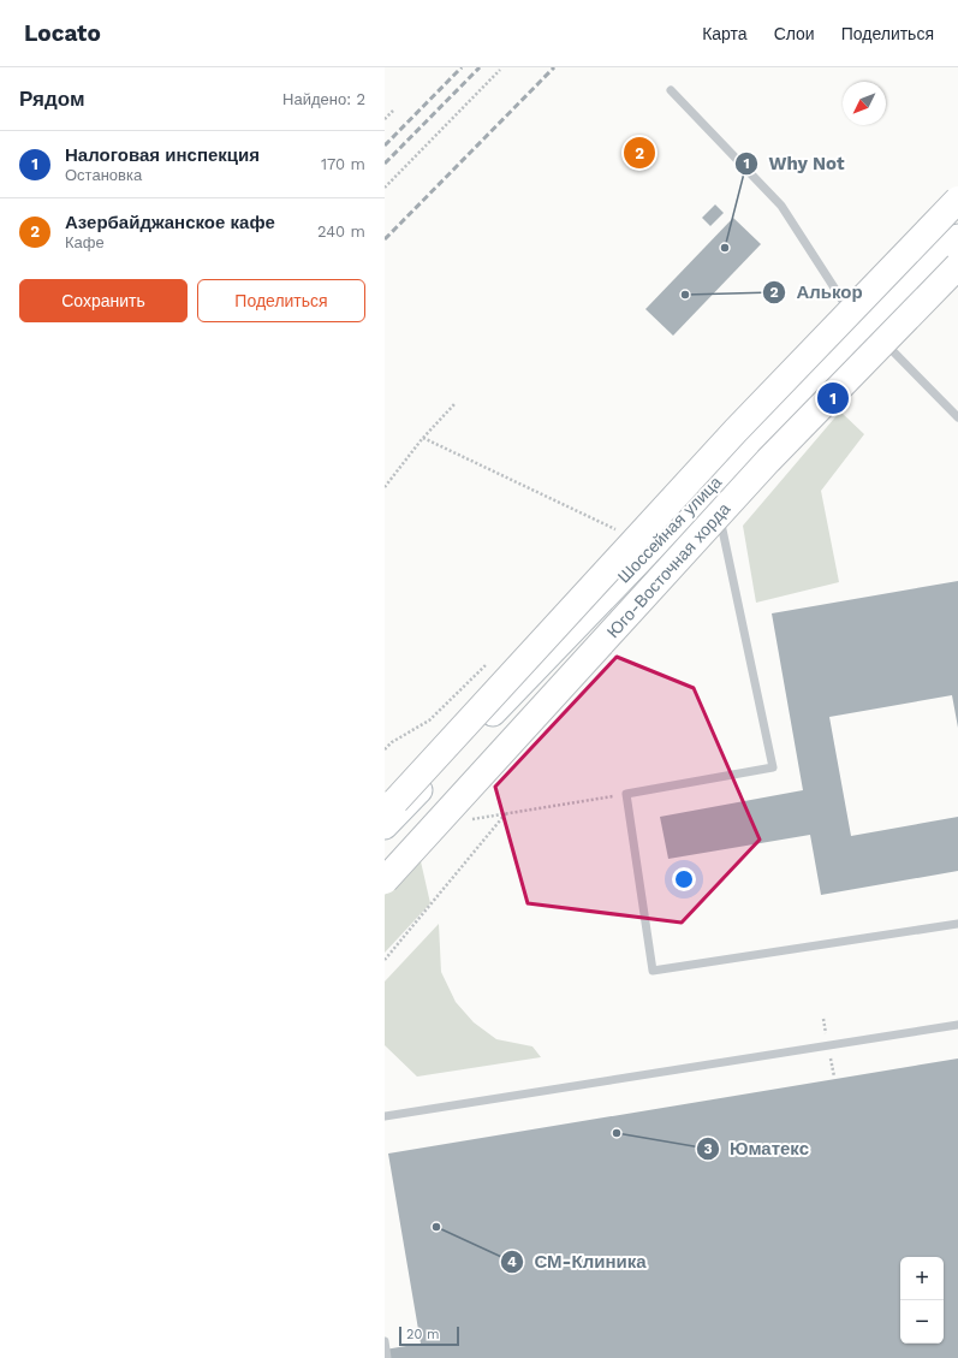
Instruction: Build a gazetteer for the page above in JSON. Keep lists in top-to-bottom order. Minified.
{"streets":{"main road":["Шоссейная улица","Юго-Восточная хорда"]},"places":["Why Not","Алькор","Юматекс","СМ-Клиника"],"scale_bar":"20 m","north":"bottom left","page":{"header":"Locato","nav":["Карта","Слои","Поделиться"],"heading":["Рядом","Найдено: 2"],"list":[{"mark":"1","name":"Налоговая инспекция","note":"Остановка","value":"170 m"},{"mark":"2","name":"Азербайджанское кафе","note":"Кафе","value":"240 m"}],"pins":["2","1"],"buttons":["Сохранить","Поделиться"],"map_buttons":["+","−"],"scale":"20 m"}}
